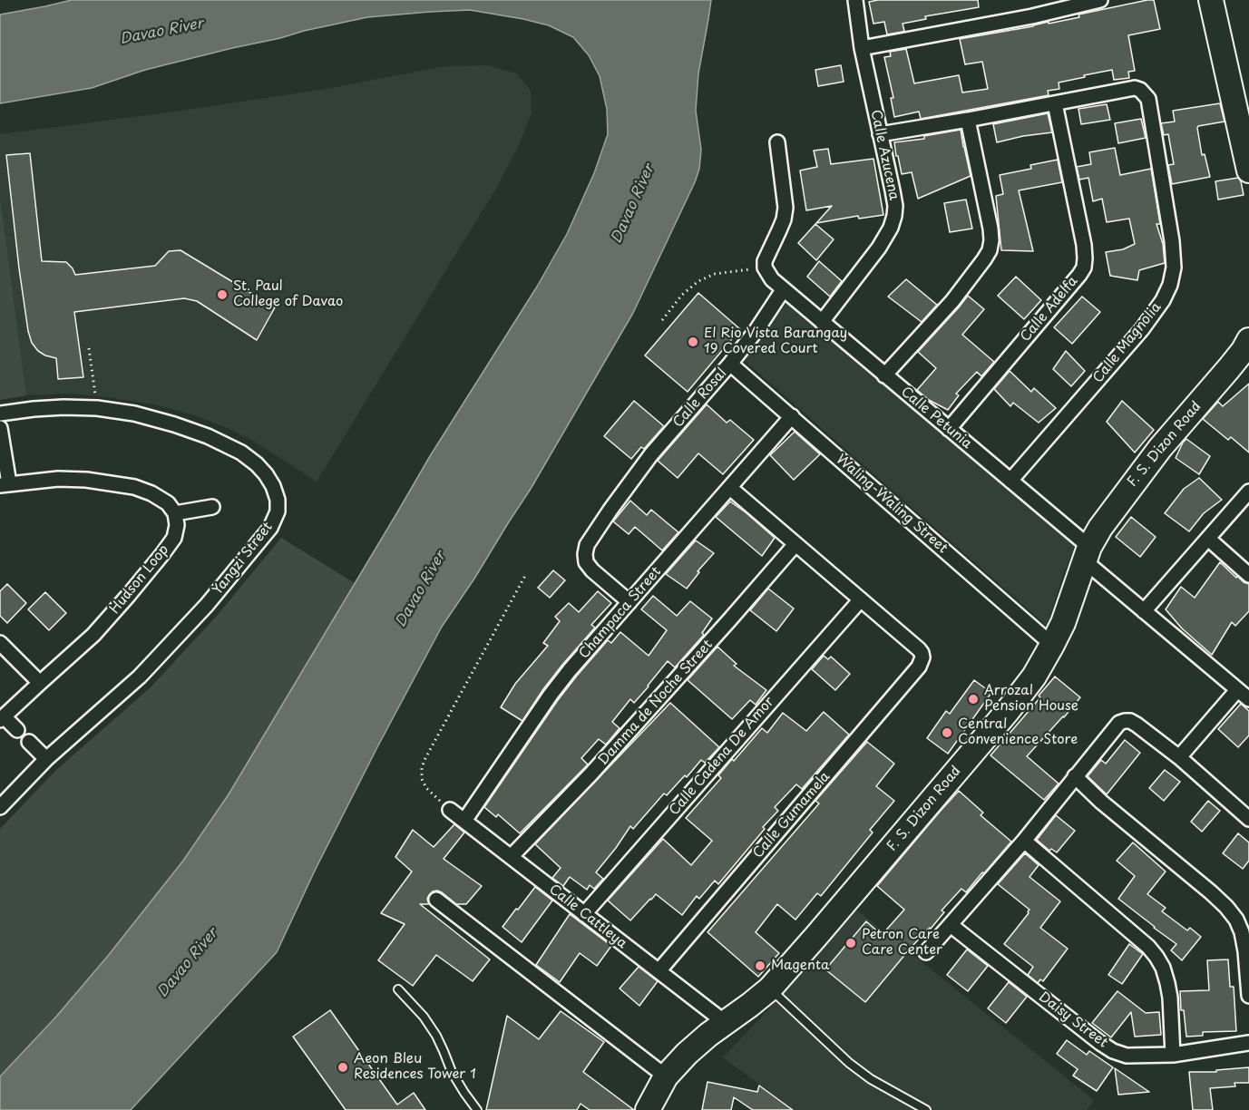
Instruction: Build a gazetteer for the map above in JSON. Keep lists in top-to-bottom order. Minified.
{"streets":{"main road":["F. S. Dizon Road"],"street":["Calle Azucena","Calle Adelfa","Calle Magnolia","Calle Rosal","Calle Petunia","Waling-Waling Street","Yangzi Street","Hudson Loop","Champaca Street","Damma de Noche Street","Calle Cadena De Amor","Calle Gumamela","Calle Cattleya","Daisy Street"]},"crossings":[["Calle Azucena","Calle Petunia"],["Calle Adelfa","Calle Magnolia"],["Calle Adelfa","Calle Petunia"],["Calle Magnolia","Calle Petunia"],["Calle Rosal","Calle Petunia"],["Calle Rosal","Waling-Waling Street"],["Calle Rosal","Champaca Street"],["Calle Petunia","F. S. Dizon Road"],["F. S. Dizon Road","Waling-Waling Street"],["F. S. Dizon Road","Calle Cattleya"],["Waling-Waling Street","Champaca Street"],["Champaca Street","Calle Cattleya"],["Damma de Noche Street","Calle Cattleya"],["Calle Cadena De Amor","Calle Gumamela"],["Calle Cadena De Amor","Calle Cattleya"],["Calle Gumamela","Calle Cattleya"]],"water":["Davao River"],"places":["St. Paul College of Davao","El Rio Vista Barangay 19 Covered Court","Arrozal Pension House","Central Convenience Store","Petron Care Care Center","Magenta","Aeon Bleu Residences Tower 1"]}
